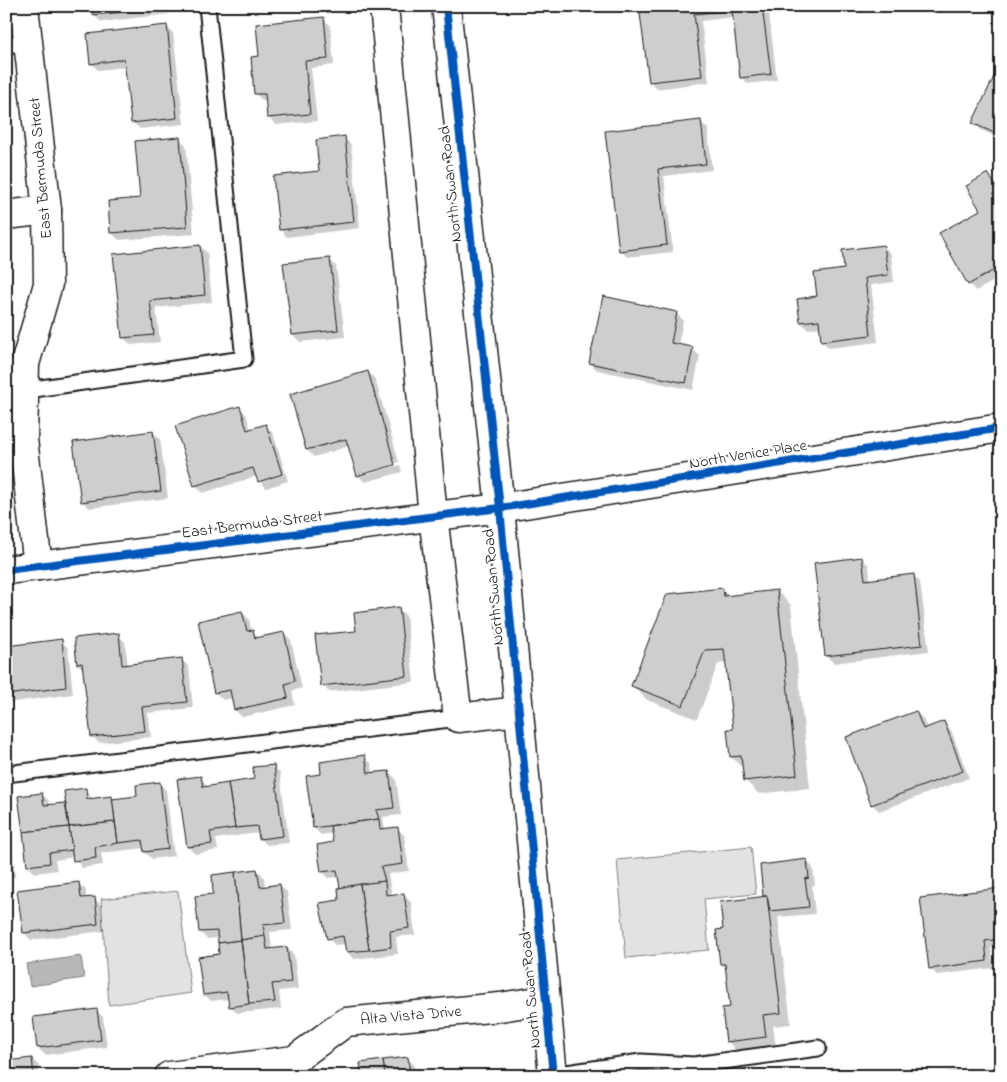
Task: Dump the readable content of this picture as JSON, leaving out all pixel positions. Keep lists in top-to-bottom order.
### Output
{
  "streets": {
    "street": [
      "East Bermuda Street",
      "North Swan Road",
      "North Venice Place",
      "Alta Vista Drive"
    ]
  },
  "crossings": [
    ["East Bermuda Street", "North Swan Road"],
    ["East Bermuda Street", "North Venice Place"],
    ["North Swan Road", "North Venice Place"],
    ["North Swan Road", "Alta Vista Drive"]
  ]
}
